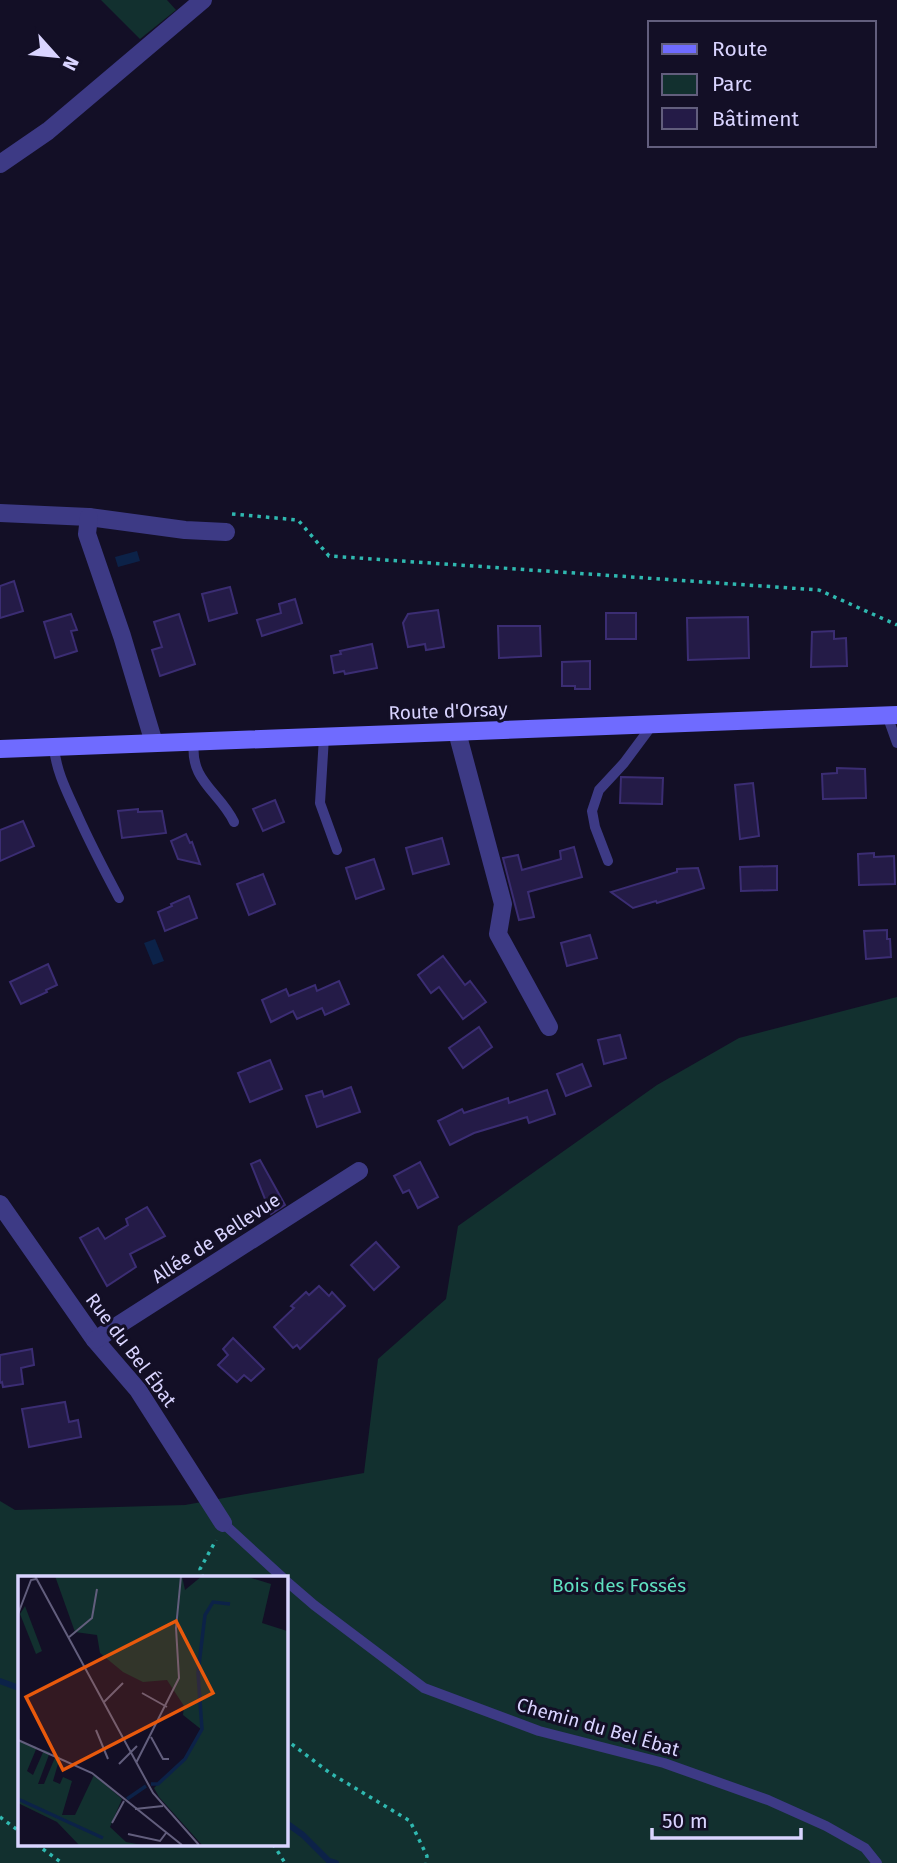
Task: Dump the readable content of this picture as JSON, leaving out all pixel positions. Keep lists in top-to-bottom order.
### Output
{
  "streets": {
    "main road": ["Route d'Orsay"],
    "street": ["Allée de Bellevue", "Rue du Bel Ébat"],
    "lane": ["Chemin du Bel Ébat"]
  },
  "crossings": [
    ["Allée de Bellevue", "Rue du Bel Ébat"],
    ["Rue du Bel Ébat", "Chemin du Bel Ébat"]
  ],
  "parks": ["Bois des Fossés"],
  "legend": ["Route", "Parc", "Bâtiment"],
  "scale_bar": "50 m",
  "north": "bottom right"
}
